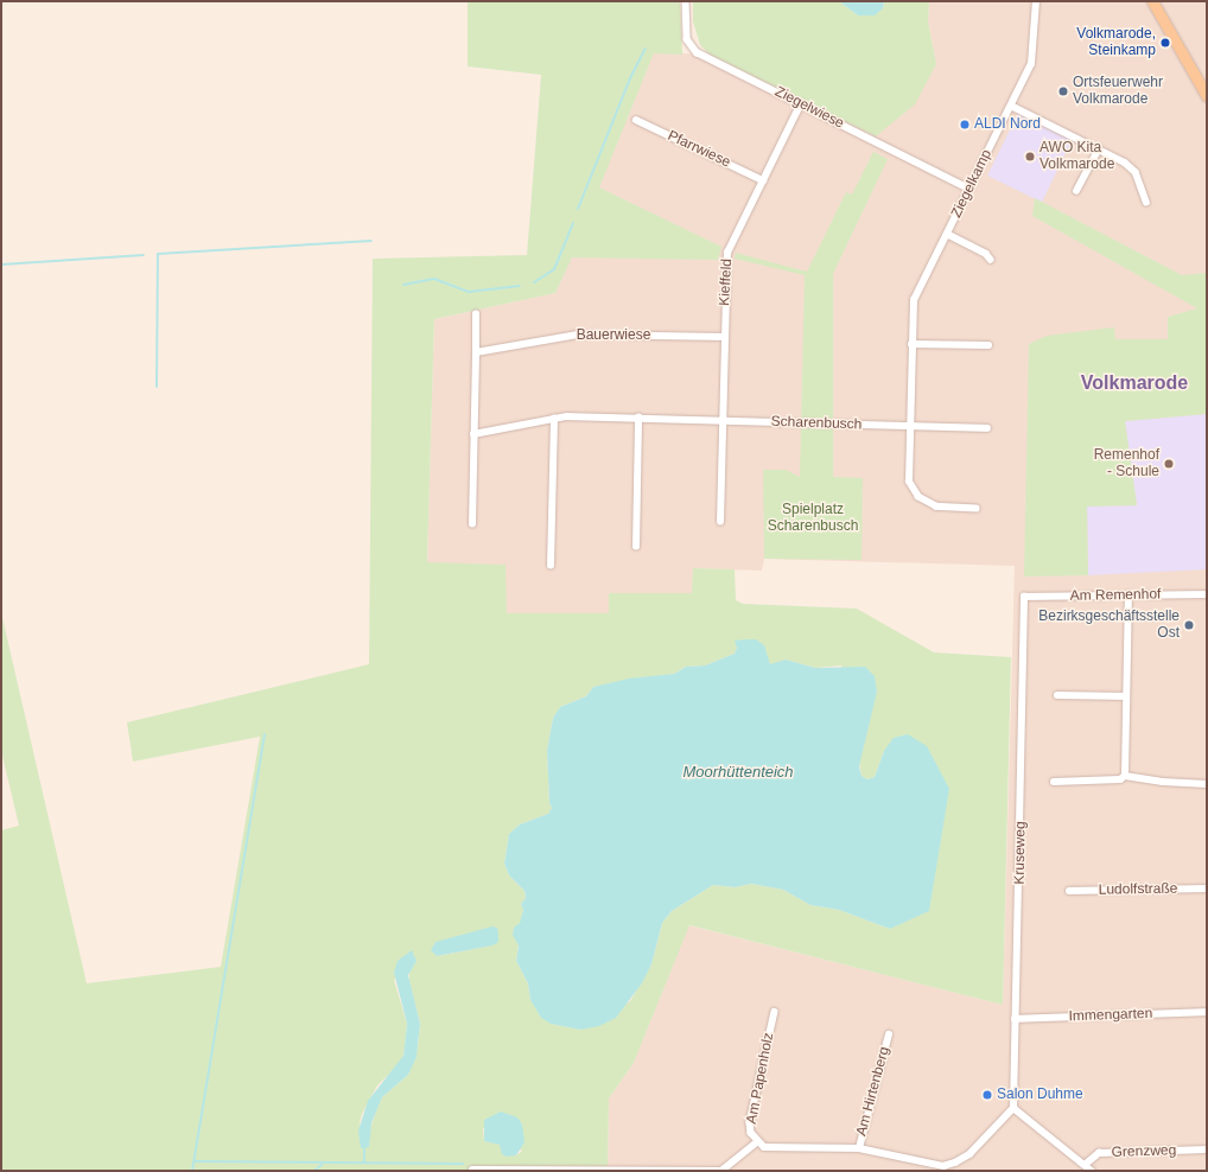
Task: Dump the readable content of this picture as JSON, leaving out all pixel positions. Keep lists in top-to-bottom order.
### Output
{
  "streets": {
    "street": [
      "Ziegelwiese",
      "Pfarrwiese",
      "Ziegelkamp",
      "Kieffeld",
      "Bauerwiese",
      "Scharenbusch",
      "Am Remenhof",
      "Kruseweg",
      "Ludolfstraße",
      "Immengarten",
      "Am Papenholz",
      "Am Hirtenberg",
      "Grenzweg"
    ]
  },
  "crossings": [
    ["Ziegelwiese", "Ziegelkamp"],
    ["Ziegelwiese", "Kieffeld"],
    ["Pfarrwiese", "Kieffeld"],
    ["Ziegelkamp", "Scharenbusch"],
    ["Kieffeld", "Bauerwiese"],
    ["Kieffeld", "Scharenbusch"],
    ["Am Remenhof", "Kruseweg"],
    ["Kruseweg", "Immengarten"]
  ],
  "districts": ["Volkmarode"],
  "water": ["Moorhüttenteich"],
  "parks": ["Spielplatz Scharenbusch"],
  "places": [
    "Volkmarode, Steinkamp",
    "Ortsfeuerwehr Volkmarode",
    "ALDI Nord",
    "AWO Kita Volkmarode",
    "Remenhof - Schule",
    "Bezirksgeschäftsstelle Ost",
    "Salon Duhme"
  ]
}
